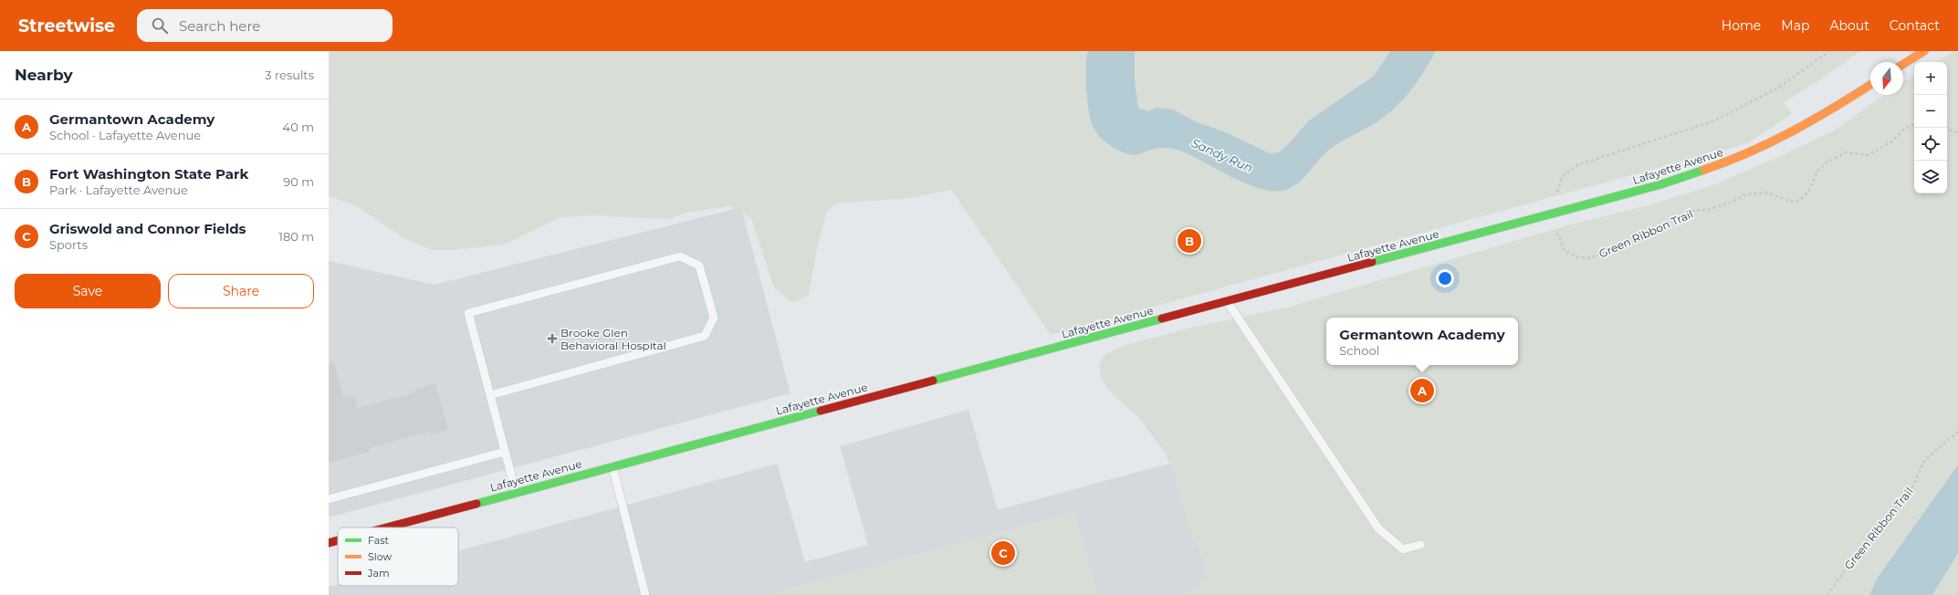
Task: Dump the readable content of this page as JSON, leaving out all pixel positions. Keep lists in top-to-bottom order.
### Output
{
  "streets": {
    "main road": ["Lafayette Avenue"],
    "path": ["Green Ribbon Trail"]
  },
  "water": ["Sandy Run"],
  "places": {
    "health": ["Brooke Glen Behavioral Hospital"]
  },
  "legend": ["Fast", "Slow", "Jam"],
  "north": "bottom",
  "page": {
    "header": "Streetwise",
    "search": "Search here",
    "nav": [
      "Home",
      "Map",
      "About",
      "Contact"
    ],
    "heading": ["Nearby", "3 results"],
    "map_buttons": ["+", "−"],
    "list": [
      {
        "mark": "A",
        "name": "Germantown Academy",
        "note": "School · Lafayette Avenue",
        "value": "40 m"
      },
      {
        "mark": "B",
        "name": "Fort Washington State Park",
        "note": "Park · Lafayette Avenue",
        "value": "90 m"
      },
      {
        "mark": "C",
        "name": "Griswold and Connor Fields",
        "note": "Sports",
        "value": "180 m"
      }
    ],
    "pins": ["B", "A", "C"],
    "buttons": ["Save", "Share"],
    "popup": ["Germantown Academy", "School"]
  }
}
